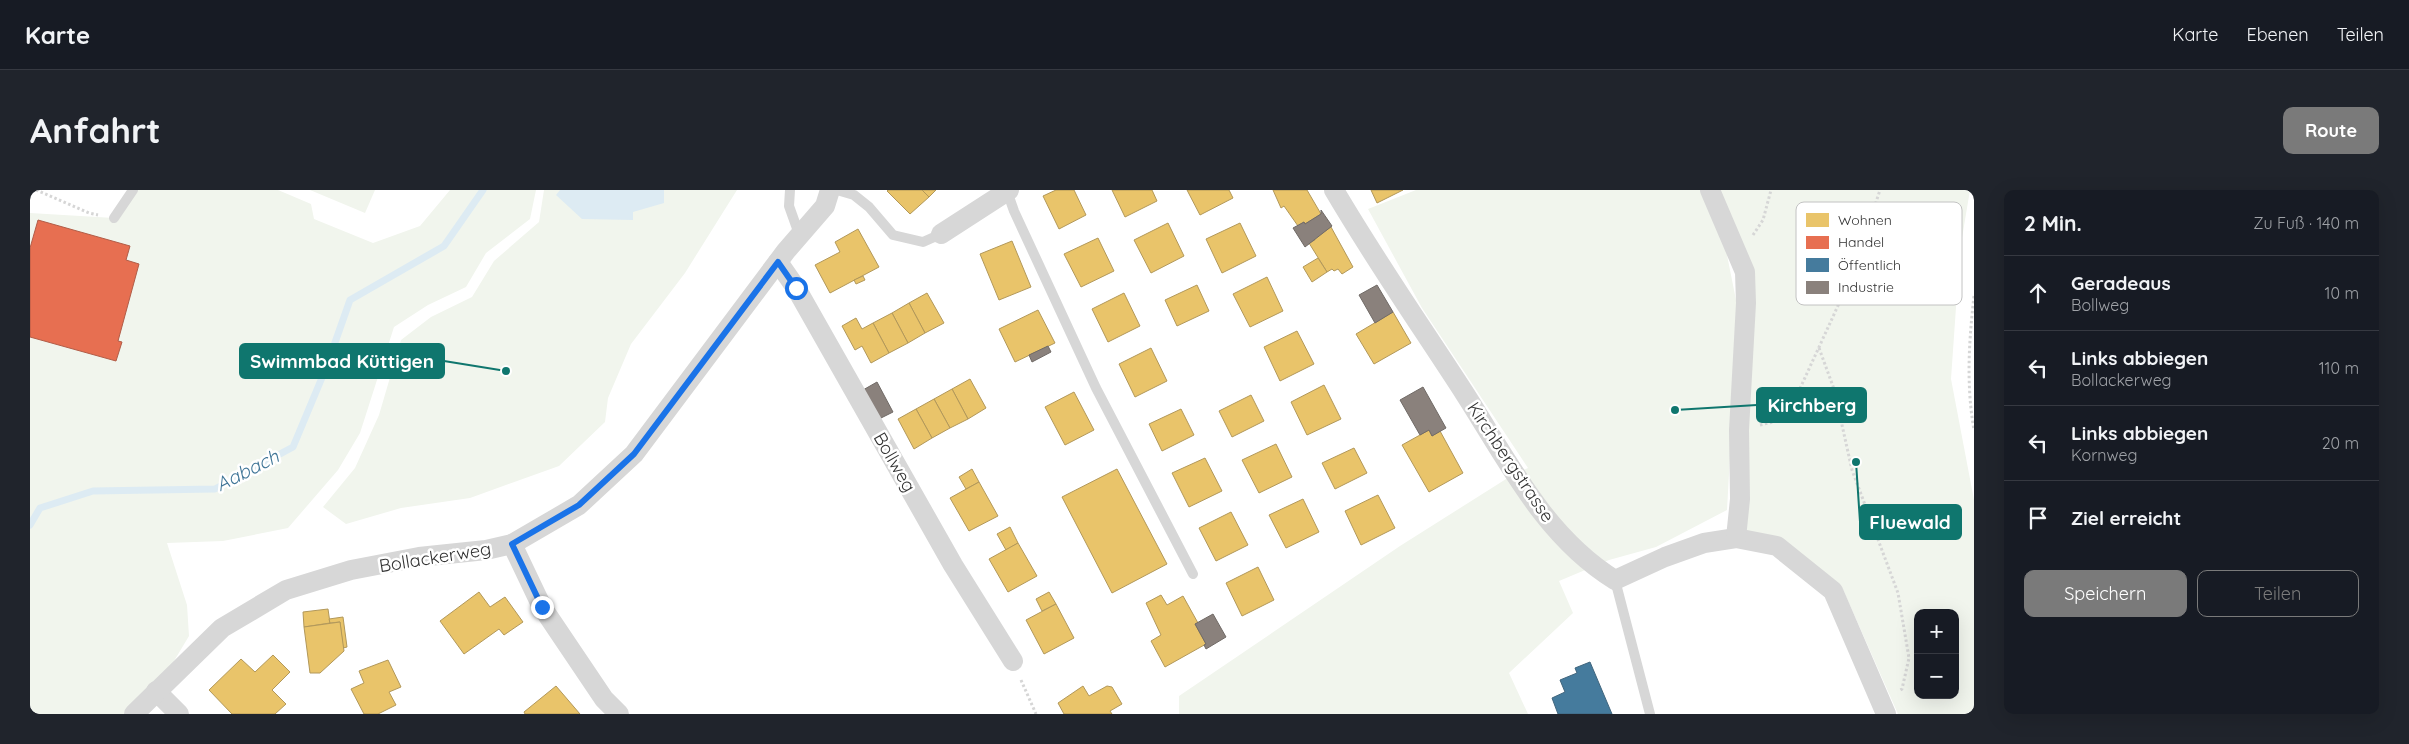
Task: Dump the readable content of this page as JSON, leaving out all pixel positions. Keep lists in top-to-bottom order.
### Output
{
  "streets": {
    "street": ["Bollweg", "Kirchbergstrasse", "Bollackerweg"]
  },
  "crossings": [
    ["Bollweg", "Bollackerweg"]
  ],
  "water": ["Aabach"],
  "places": ["Swimmbad Küttigen", "Kirchberg", "Fluewald"],
  "legend": [
    "Wohnen",
    "Handel",
    "Öffentlich",
    "Industrie"
  ],
  "page": {
    "header": "Karte",
    "nav": ["Karte", "Ebenen", "Teilen"],
    "buttons": [
      "Route",
      ["Speichern", "Teilen"]
    ],
    "title": "Anfahrt",
    "heading": ["2 Min.", "Zu Fuß · 140 m"],
    "list": [
      ["Geradeaus", "Bollweg", "10 m"],
      ["Links abbiegen", "Bollackerweg", "110 m"],
      ["Links abbiegen", "Kornweg", "20 m"],
      "Ziel erreicht"
    ],
    "map_buttons": ["+", "−"]
  }
}
